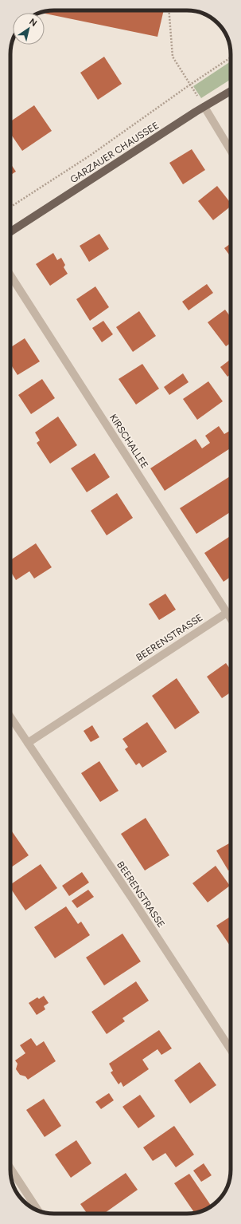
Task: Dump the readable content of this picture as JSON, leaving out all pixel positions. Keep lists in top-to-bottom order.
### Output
{
  "streets": {
    "main road": ["GARZAUER CHAUSSEE"],
    "street": ["KIRSCHALLEE", "BEERENSTRASSE"]
  },
  "crossings": [
    ["KIRSCHALLEE", "BEERENSTRASSE"]
  ],
  "north": "top right"
}
